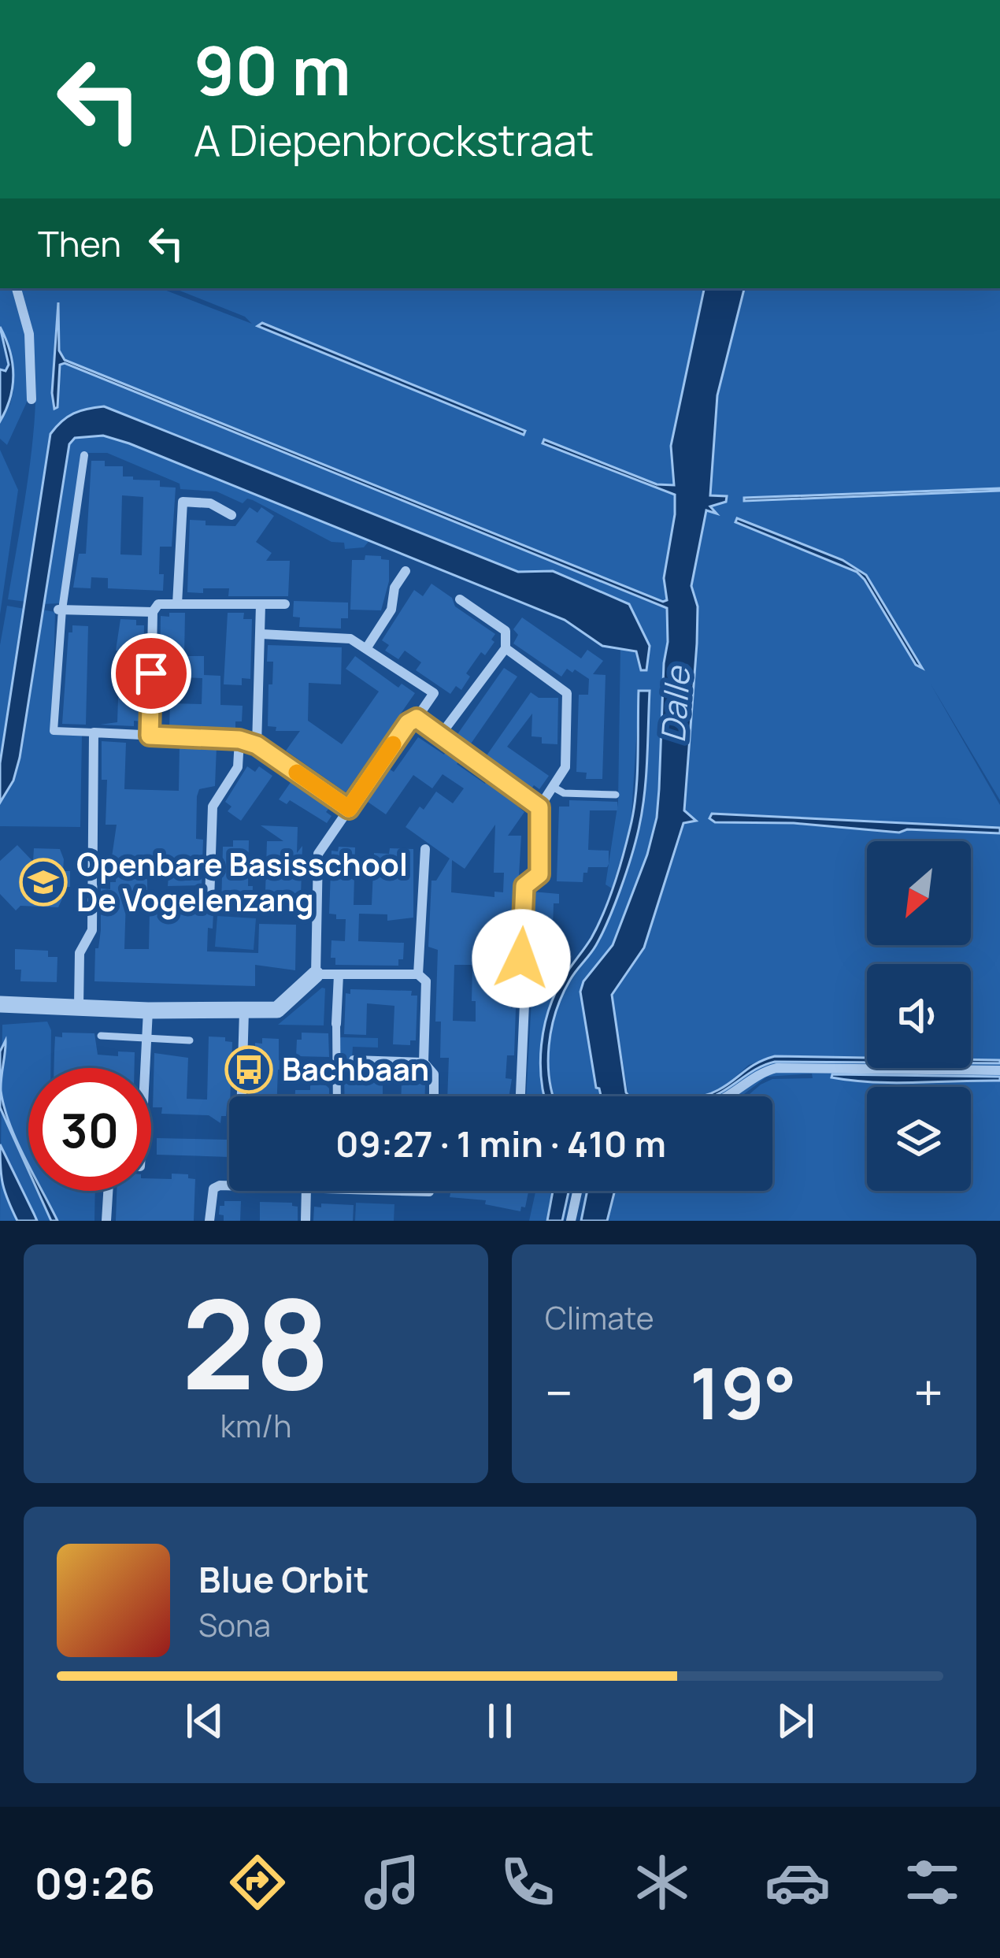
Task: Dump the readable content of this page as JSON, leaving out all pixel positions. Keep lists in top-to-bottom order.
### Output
{
  "water": ["Dalle"],
  "places": {
    "school or university": ["Openbare Basisschool De Vogelenzang"],
    "bus stop": ["Bachbaan"]
  },
  "north": "bottom left",
  "page": {
    "turn": ["90 m", "A Diepenbrockstraat"],
    "then": "Then",
    "limit": "30",
    "trip": "09:27 · 1 min · 410 m",
    "tile": [
      ["28", "km/h"],
      "Climate"
    ],
    "heat": ["−", "19°", "+"],
    "song": ["Blue Orbit", "Sona"],
    "tabs": "09:26"
  }
}
